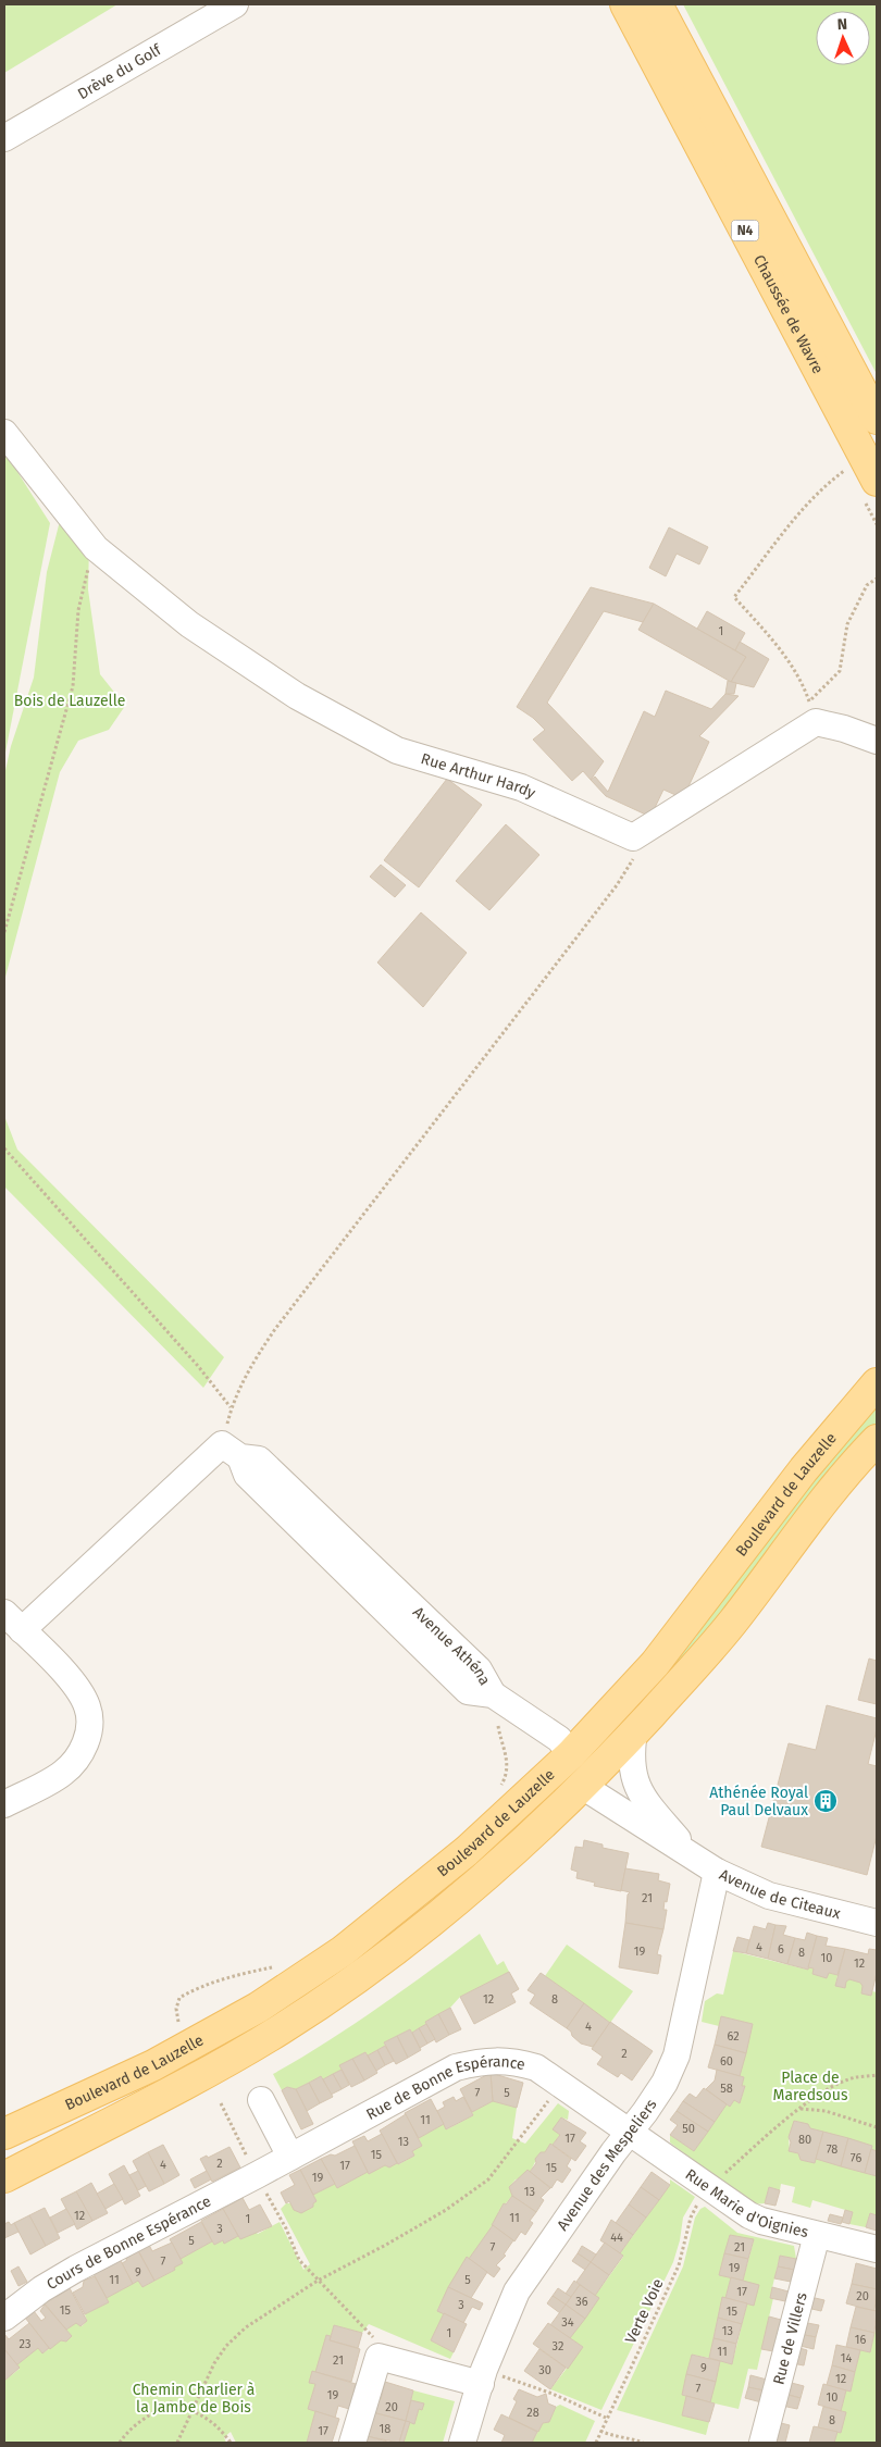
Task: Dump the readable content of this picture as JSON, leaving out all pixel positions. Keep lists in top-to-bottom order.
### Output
{
  "streets": {
    "main road": ["N4", "Chaussée de Wavre", "Boulevard de Lauzelle"],
    "street": [
      "Drève du Golf",
      "Rue Arthur Hardy",
      "Avenue Athéna",
      "Avenue de Citeaux",
      "Rue de Bonne Espérance",
      "Avenue des Mespeliers",
      "Rue Marie d'Oignies",
      "Cours de Bonne Espérance",
      "Rue de Villers"
    ],
    "path": ["Verte Voie"]
  },
  "crossings": [
    ["Boulevard de Lauzelle", "Avenue de Citeaux"],
    ["Avenue de Citeaux", "Avenue des Mespeliers"],
    ["Rue de Bonne Espérance", "Avenue des Mespeliers"],
    ["Rue de Bonne Espérance", "Rue Marie d'Oignies"],
    ["Rue de Bonne Espérance", "Cours de Bonne Espérance"],
    ["Avenue des Mespeliers", "Rue Marie d'Oignies"],
    ["Rue Marie d'Oignies", "Verte Voie"],
    ["Rue Marie d'Oignies", "Rue de Villers"]
  ],
  "parks": ["Bois de Lauzelle", "Place de Maredsous", "Chemin Charlier à la Jambe de Bois"],
  "places": {
    "building": ["Athénée Royal Paul Delvaux"]
  },
  "house_numbers": [
    "1",
    "21",
    "4",
    "6",
    "19",
    "8",
    "10",
    "12",
    "12",
    "8",
    "4",
    "62",
    "2",
    "60",
    "58",
    "7",
    "5",
    "11",
    "50",
    "17",
    "80",
    "13",
    "78",
    "15",
    "76",
    "2",
    "4",
    "17",
    "15",
    "19",
    "13",
    "12",
    "11",
    "1",
    "3",
    "44",
    "5",
    "7",
    "21",
    "7",
    "19",
    "9",
    "11",
    "5",
    "17",
    "20",
    "36",
    "3",
    "15",
    "15",
    "34",
    "13",
    "1",
    "16",
    "23",
    "32",
    "11",
    "14",
    "21",
    "9",
    "30",
    "12",
    "7",
    "19",
    "10",
    "20",
    "28",
    "8",
    "18",
    "17"
  ],
  "north": "top"
}
